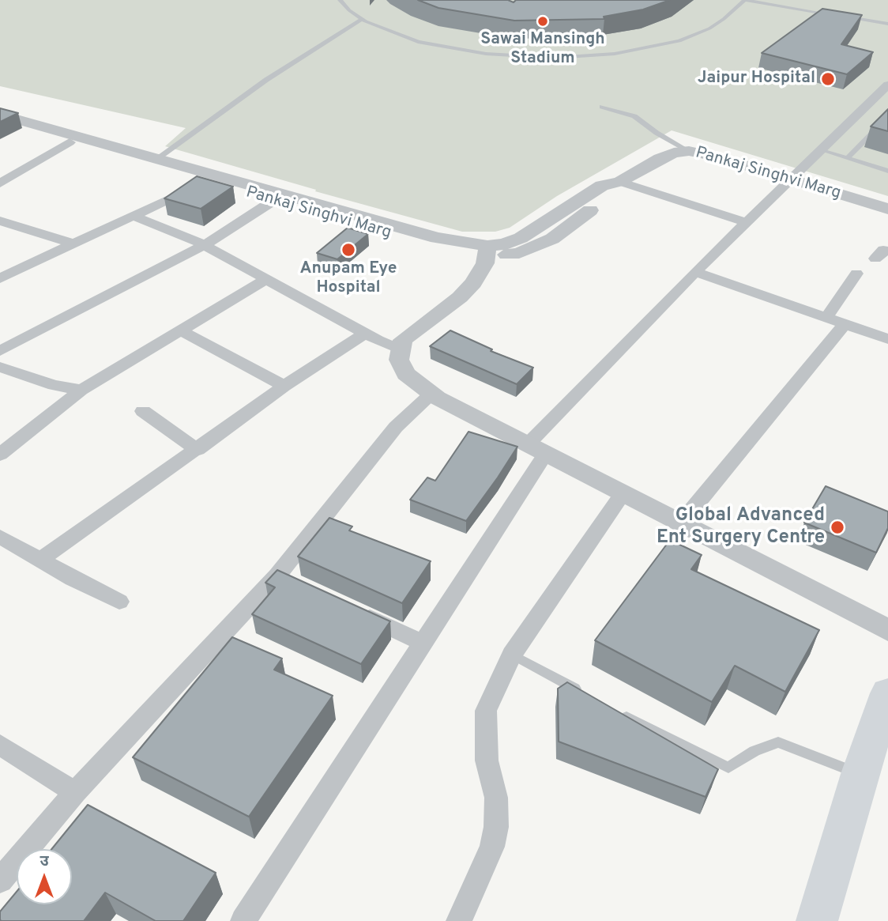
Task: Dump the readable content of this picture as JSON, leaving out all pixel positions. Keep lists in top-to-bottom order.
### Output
{
  "streets": {
    "street": ["Pankaj Singhvi Marg"]
  },
  "places": [
    "Sawai Mansingh Stadium",
    "Jaipur Hospital",
    "Anupam Eye Hospital",
    "Global Advanced Ent Surgery Centre"
  ],
  "north": "top"
}
